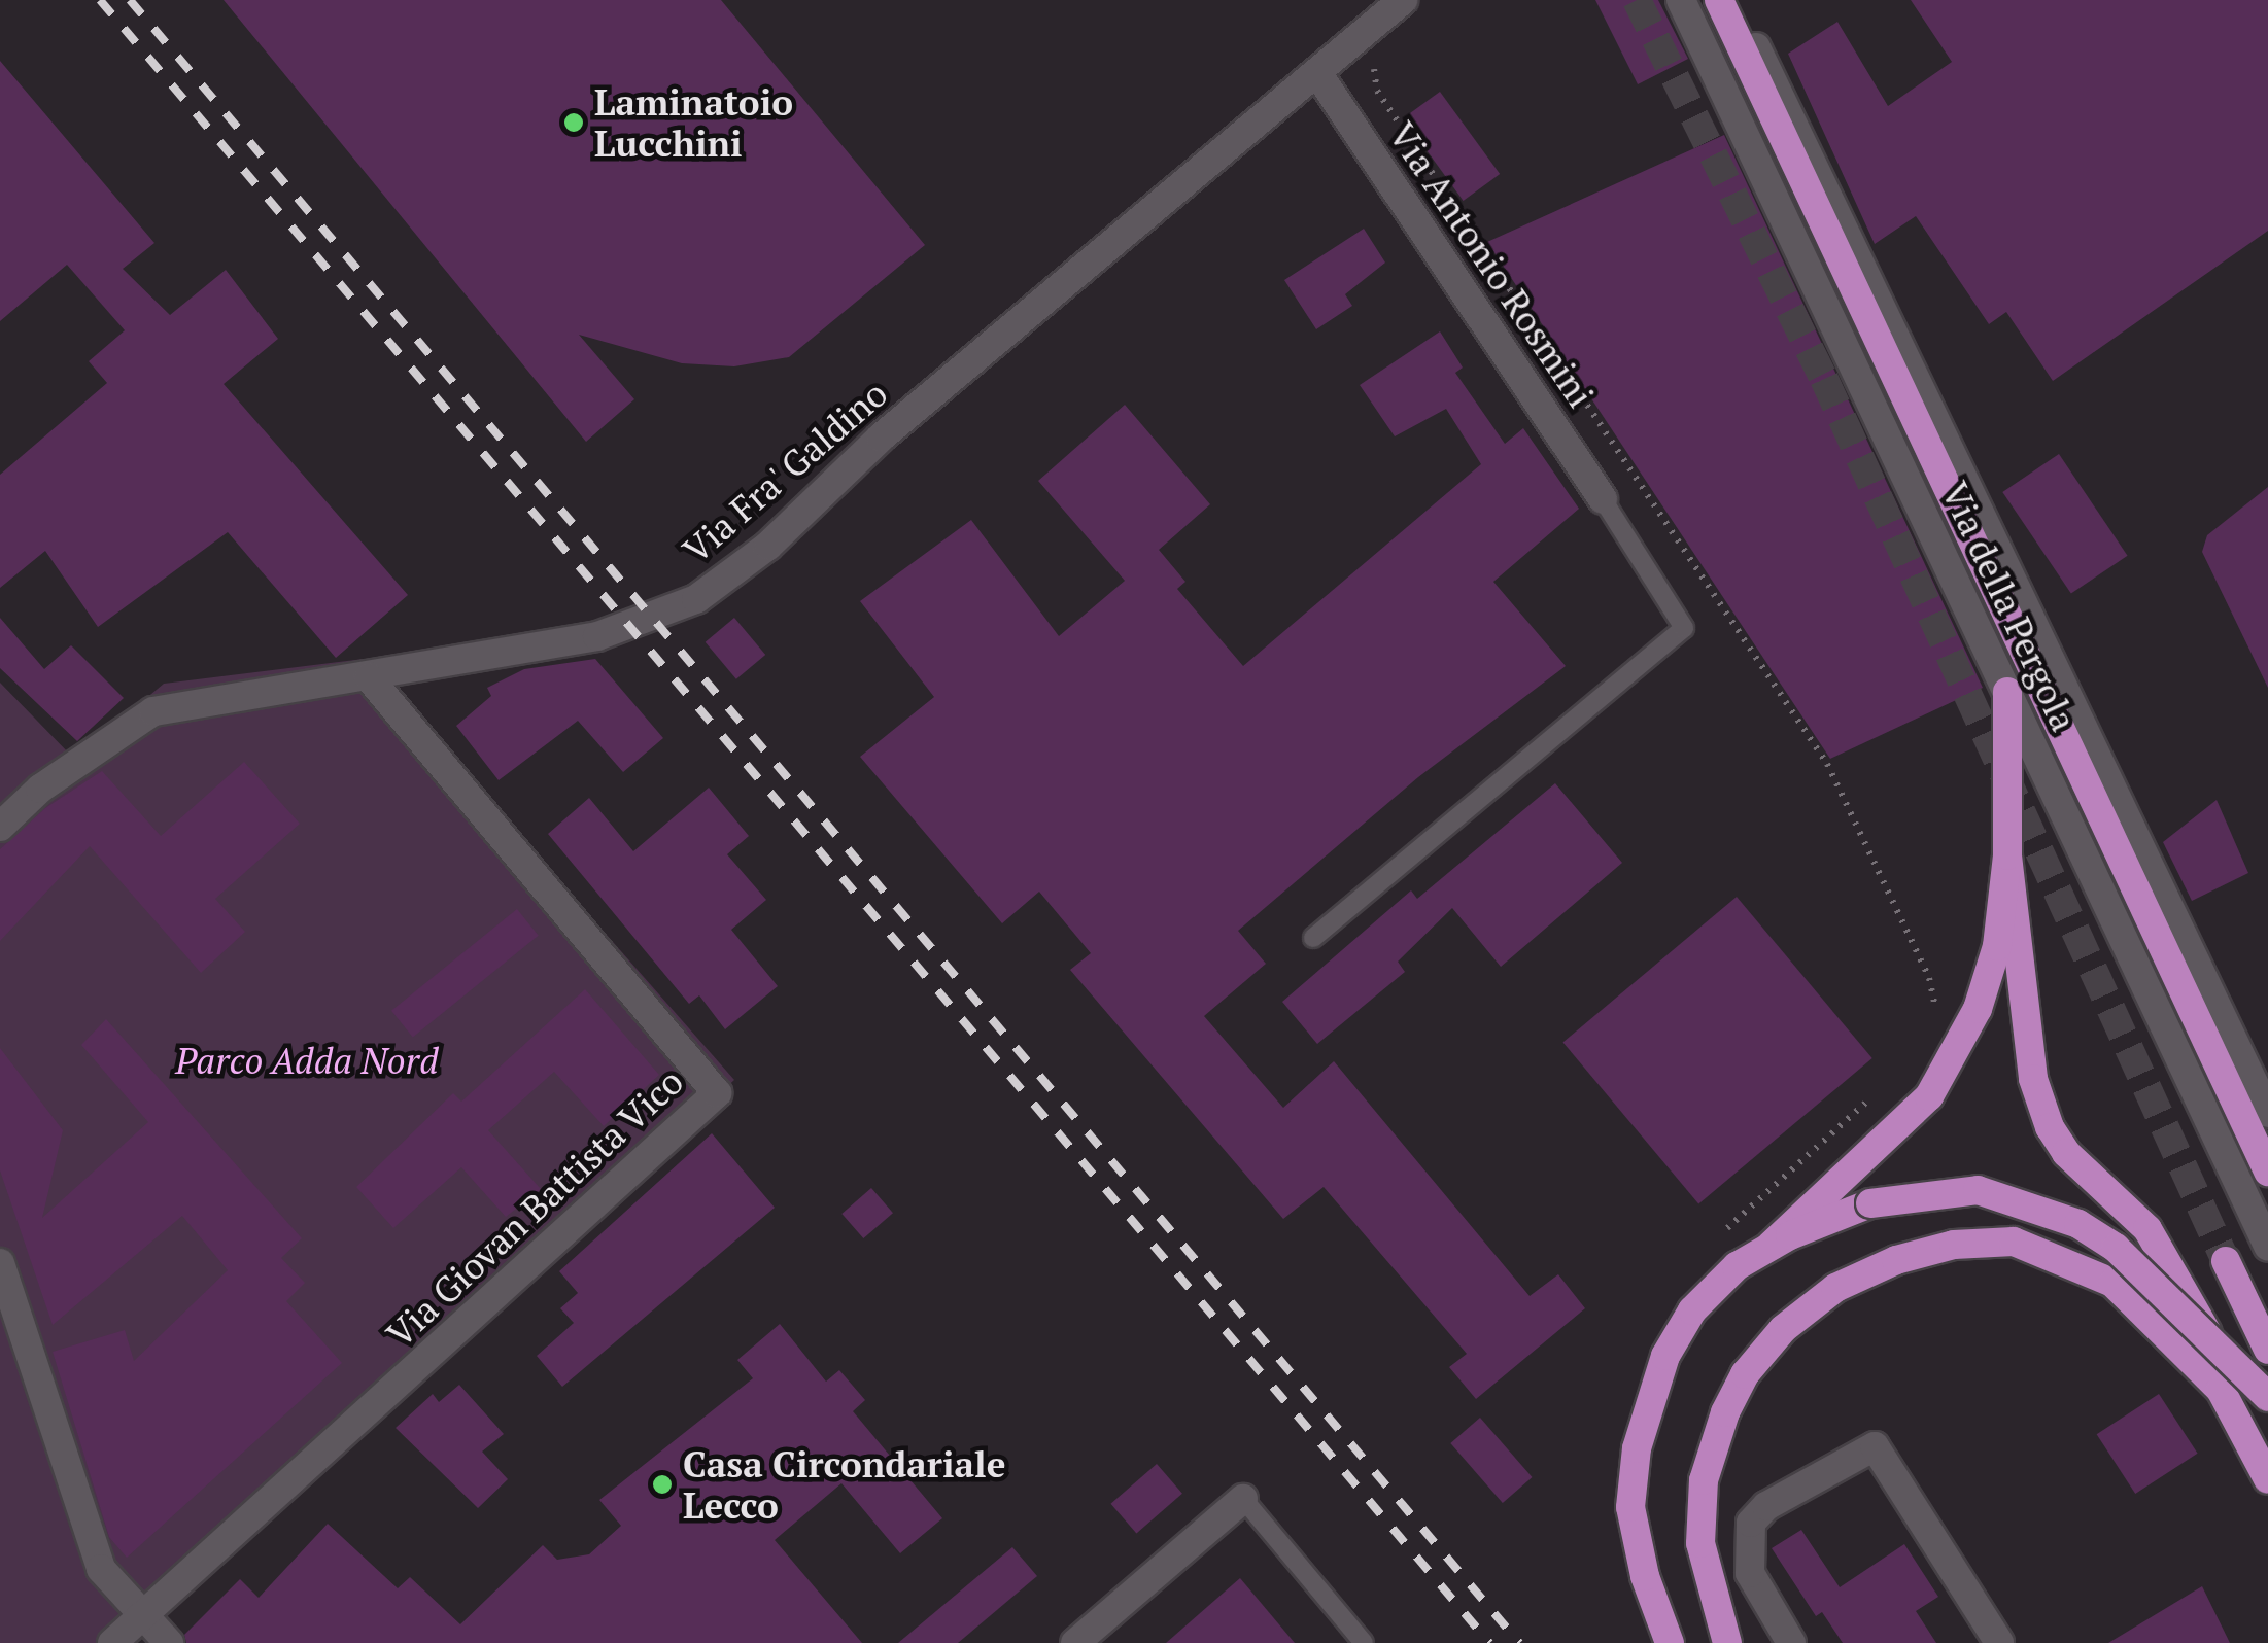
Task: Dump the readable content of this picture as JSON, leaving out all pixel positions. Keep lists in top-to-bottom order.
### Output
{
  "streets": {
    "street": [
      "Via Antonio Rosmini",
      "Via Fra' Galdino",
      "Via della Pergola",
      "Via Giovan Battista Vico"
    ]
  },
  "crossings": [
    ["Via Antonio Rosmini", "Via Fra' Galdino"],
    ["Via Fra' Galdino", "Via Giovan Battista Vico"]
  ],
  "parks": ["Parco Adda Nord"],
  "places": ["Laminatoio Lucchini", "Casa Circondariale Lecco"]
}
